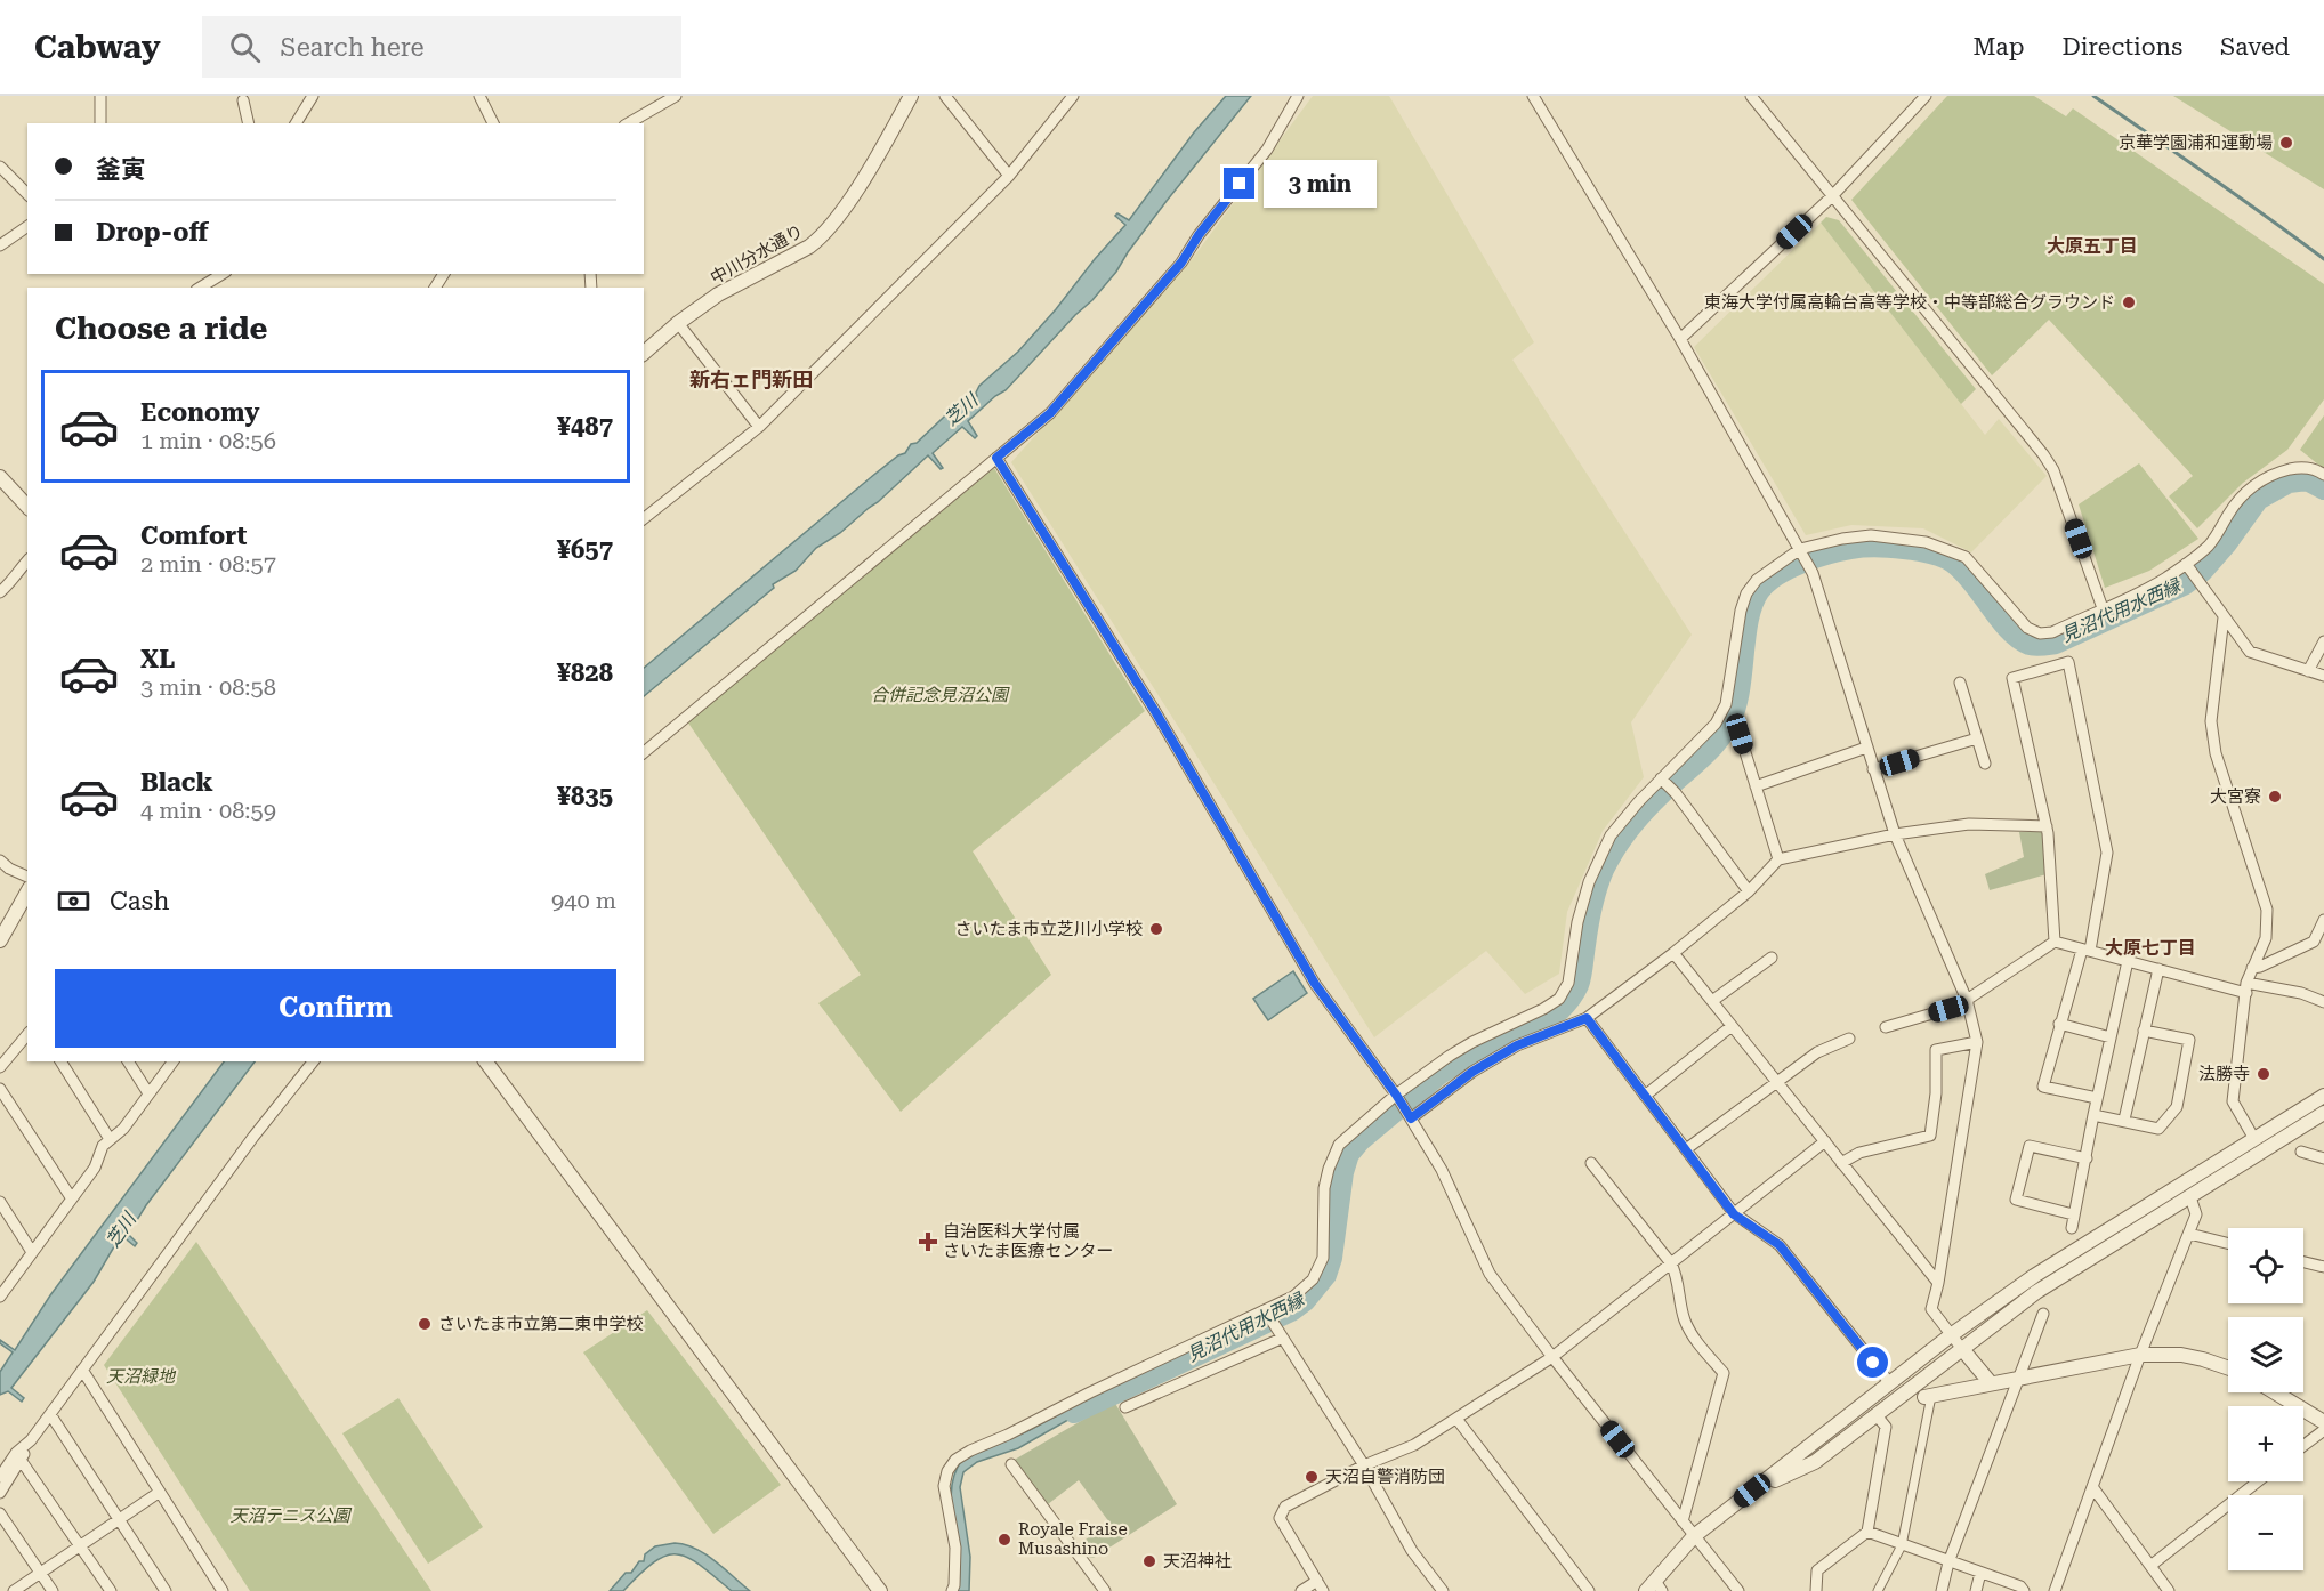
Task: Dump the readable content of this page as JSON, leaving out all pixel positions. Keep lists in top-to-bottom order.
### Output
{
  "streets": {
    "street": ["中川分水通り"]
  },
  "districts": ["大原五丁目", "新右ェ門新田", "大原七丁目"],
  "water": ["芝川", "見沼代用水西縁"],
  "parks": ["合併記念見沼公園", "天沼緑地", "天沼テニス公園"],
  "places": {
    "other": [
      "京華学園浦和運動場",
      "東海大学付属高輪台高等学校・中等部総合グラウンド",
      "大宮寮",
      "さいたま市立芝川小学校",
      "法勝寺",
      "さいたま市立第二東中学校",
      "天沼自警消防団",
      "Royale Fraise Musashino",
      "天沼神社"
    ],
    "health": ["自治医科大学付属 さいたま医療センター"]
  },
  "page": {
    "header": "Cabway",
    "search": "Search here",
    "nav": ["Map", "Directions", "Saved"],
    "banner": ["釜寅", "Drop-off"],
    "bubble": "3 min",
    "heading": "Choose a ride",
    "list": [
      {
        "name": "Economy",
        "note": "1 min · 08:56",
        "value": "¥487"
      },
      {
        "name": "Comfort",
        "note": "2 min · 08:57",
        "value": "¥657"
      },
      {
        "name": "XL",
        "note": "3 min · 08:58",
        "value": "¥828"
      },
      {
        "name": "Black",
        "note": "4 min · 08:59",
        "value": "¥835"
      }
    ],
    "pay": ["Cash", "940 m"],
    "buttons": "Confirm",
    "map_buttons": ["+", "−"]
  }
}
